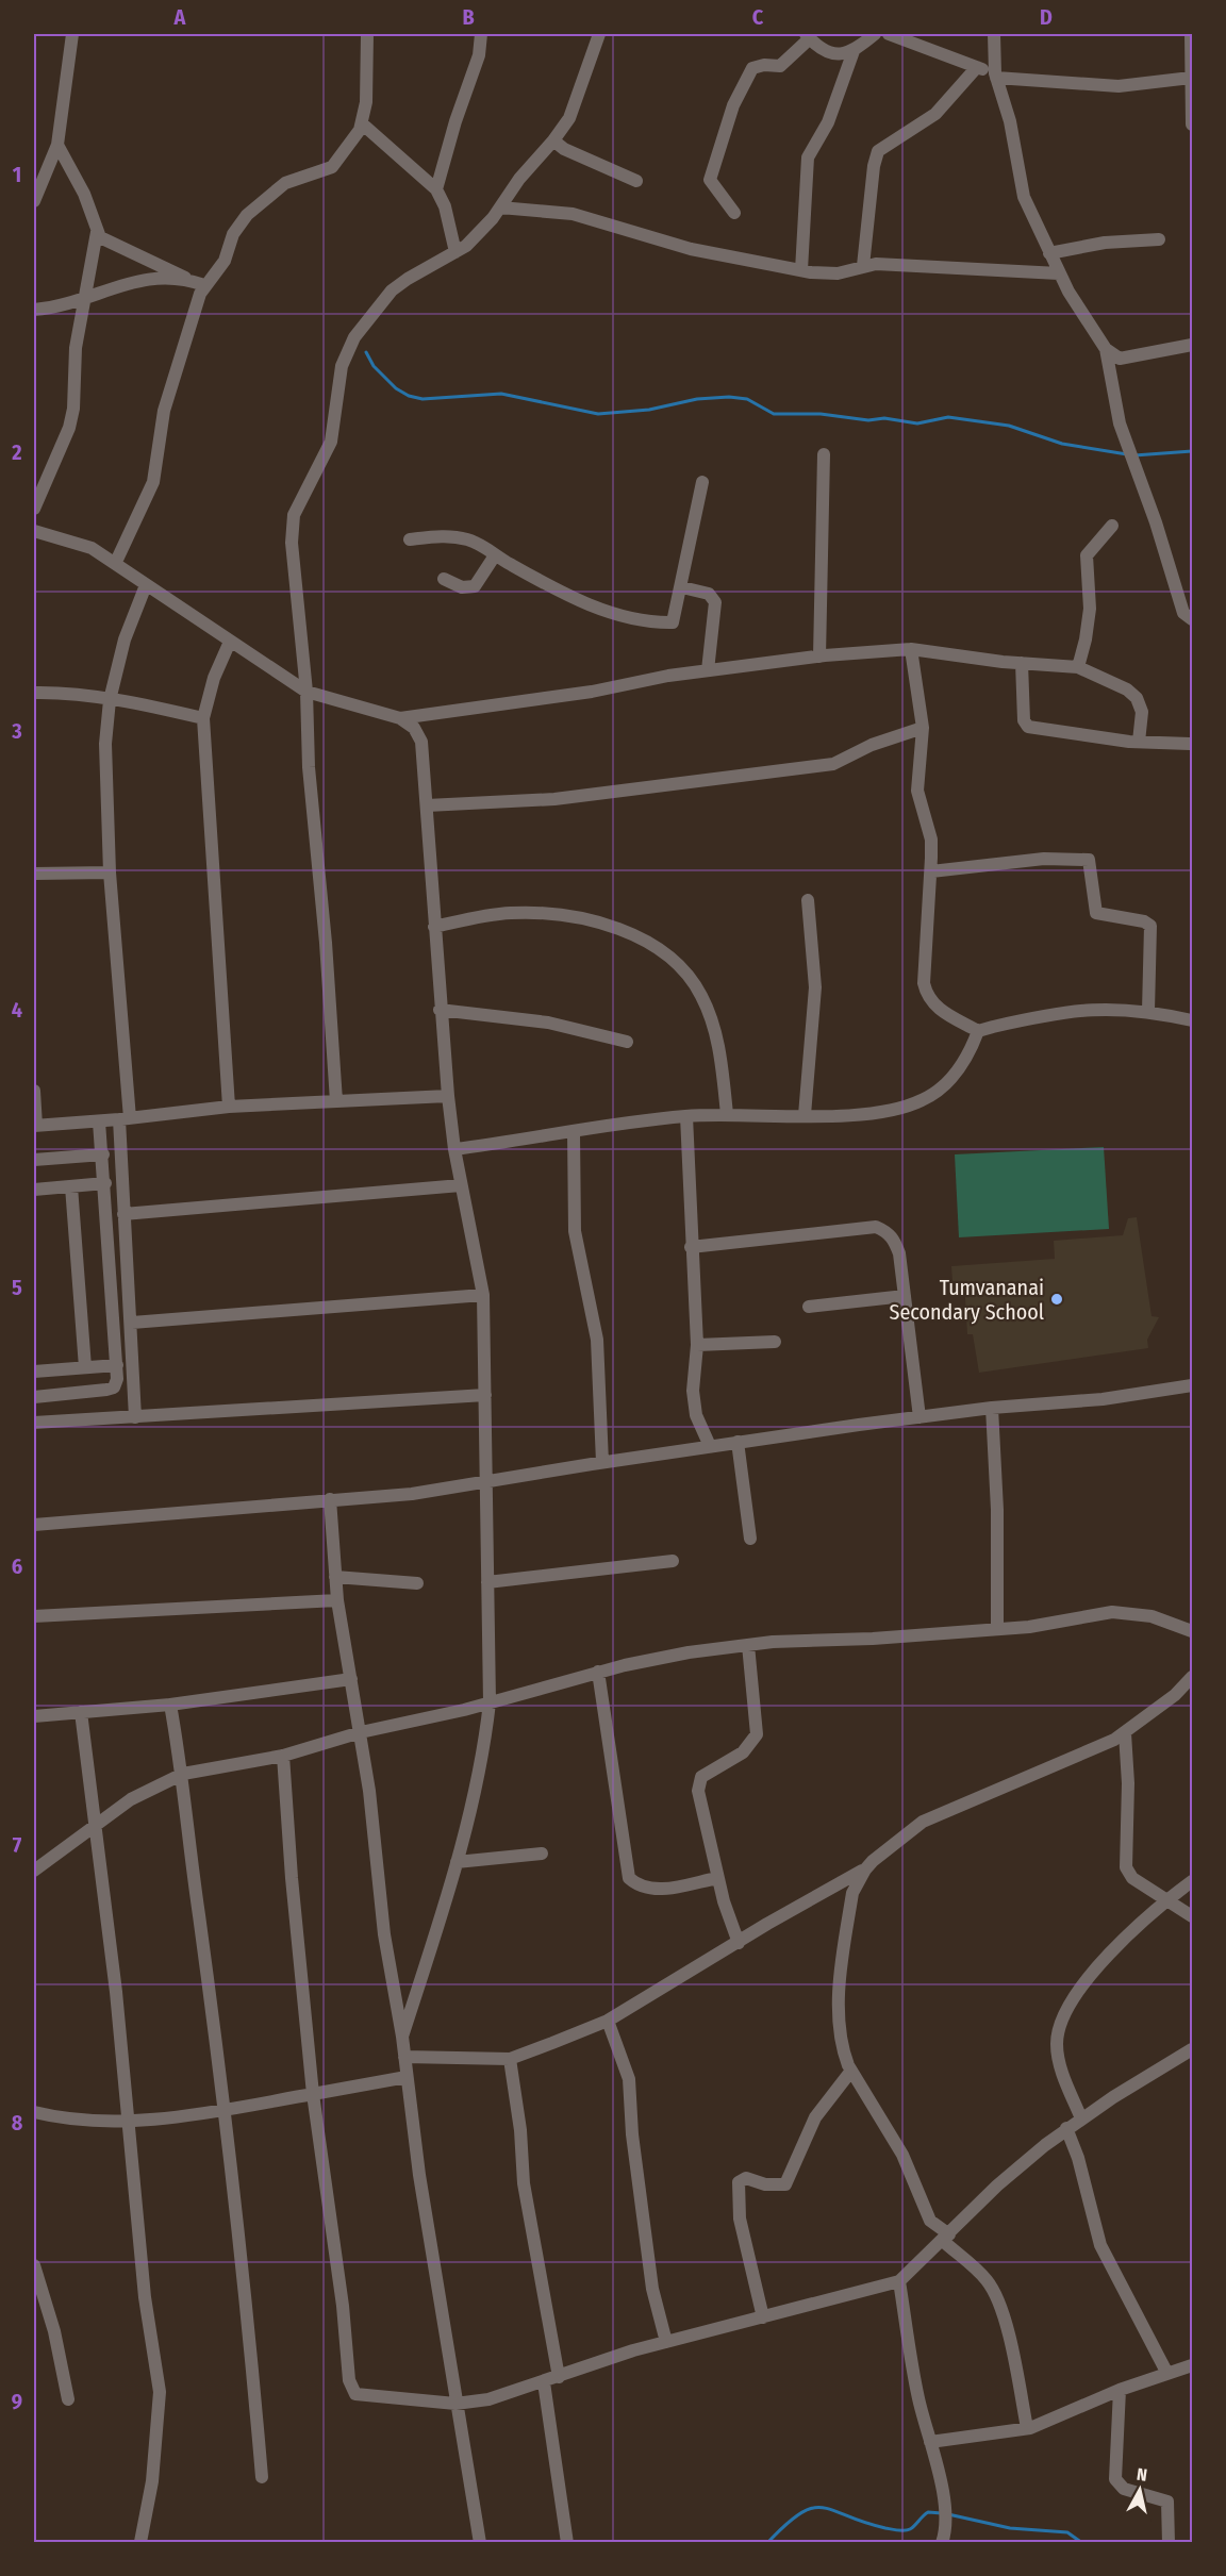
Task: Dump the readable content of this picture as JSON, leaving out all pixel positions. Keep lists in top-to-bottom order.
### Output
{
  "places": ["Tumvananai Secondary School"],
  "north": "top",
  "grid": {
    "columns": [
      "A",
      "B",
      "C",
      "D"
    ],
    "rows": [
      "1",
      "2",
      "3",
      "4",
      "5",
      "6",
      "7",
      "8",
      "9"
    ]
  }
}
